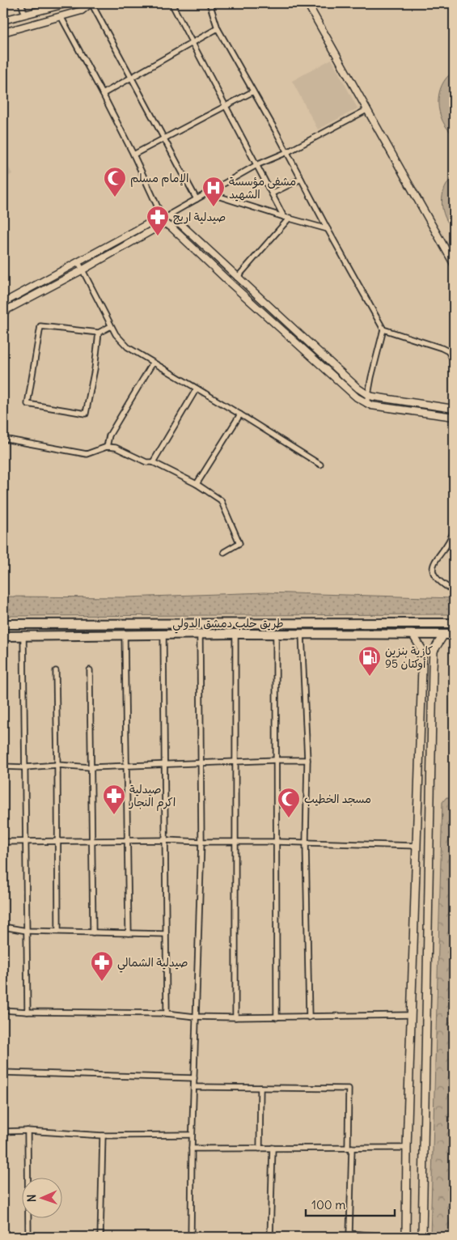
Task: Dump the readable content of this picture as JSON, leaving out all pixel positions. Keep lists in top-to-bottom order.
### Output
{
  "streets": {
    "highway": ["طريق حلب دمشق الدولي"]
  },
  "places": {
    "mosque": ["الإمام مسلم", "مسجد الخطيب"],
    "hospital": ["مشفى مؤسسة الشهيد"],
    "pharmacy": ["صيدلية اريج", "صيدلية اكرم النجار", "صيدلية الشمالي"],
    "fuel station": ["كازية بنزين أوكتان 95"]
  },
  "scale_bar": "100 m",
  "north": "left"
}
